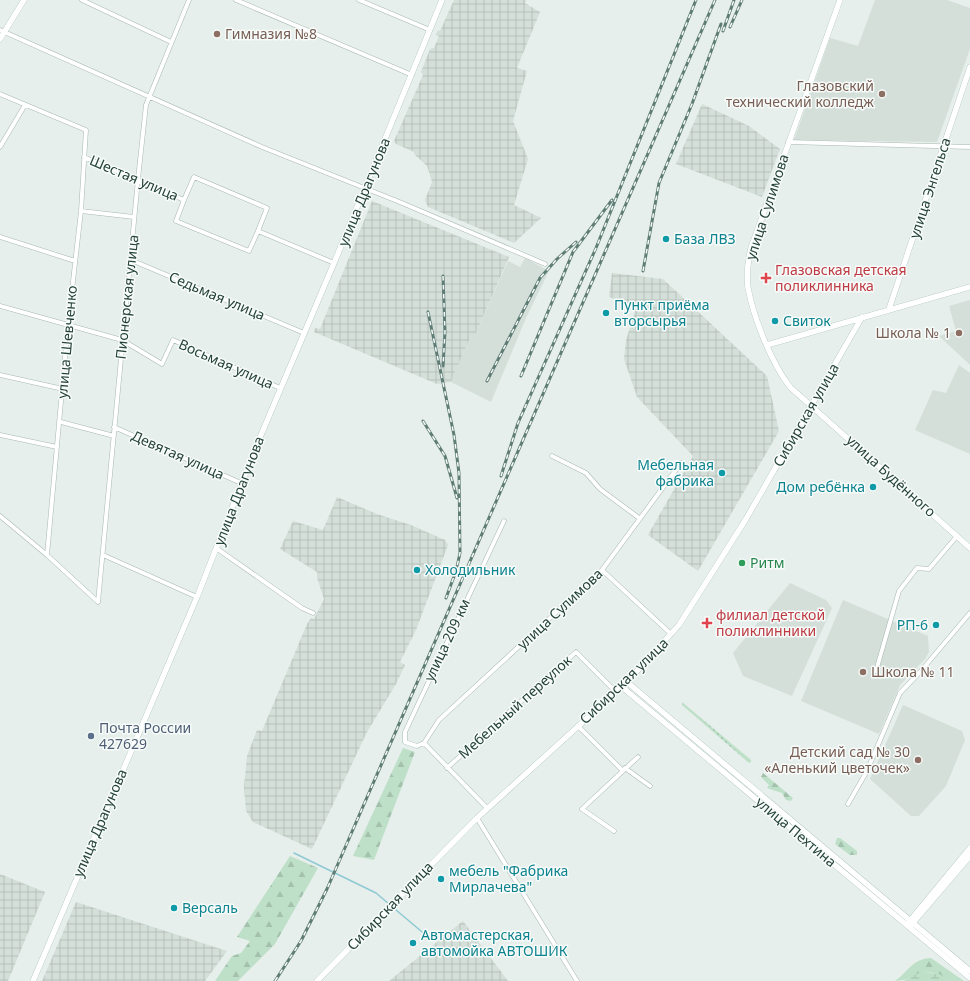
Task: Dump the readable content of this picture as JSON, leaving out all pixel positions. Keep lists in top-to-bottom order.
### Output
{
  "streets": {
    "main road": [
      "улица Энгельса",
      "улица Драгунова",
      "улица Сулимова",
      "Сибирская улица",
      "улица Будённого",
      "улица Пехтина"
    ],
    "street": [
      "Шестая улица",
      "Седьмая улица",
      "Пионерская улица",
      "улица Шевченко",
      "Восьмая улица",
      "Девятая улица",
      "улица 209 км",
      "Мебельный переулок"
    ]
  },
  "crossings": [
    ["Шестая улица", "Пионерская улица"],
    ["Шестая улица", "улица Шевченко"],
    ["улица Драгунова", "Седьмая улица"],
    ["улица Драгунова", "Восьмая улица"],
    ["улица Драгунова", "Девятая улица"],
    ["улица Сулимова", "Сибирская улица"],
    ["улица Сулимова", "улица Будённого"],
    ["улица Сулимова", "улица 209 км"],
    ["Седьмая улица", "Пионерская улица"],
    ["Пионерская улица", "улица Шевченко"],
    ["Пионерская улица", "Восьмая улица"],
    ["Пионерская улица", "Девятая улица"],
    ["Сибирская улица", "улица Будённого"],
    ["Сибирская улица", "Мебельный переулок"],
    ["Сибирская улица", "улица Пехтина"]
  ],
  "places": {
    "other": [
      "Гимназия №8",
      "Глазовский технический колледж",
      "База ЛВЗ",
      "Пункт приёма вторсырья",
      "Свиток",
      "Школа № 1",
      "Мебельная фабрика",
      "Дом ребёнка",
      "Ритм",
      "Холодильник",
      "РП-6",
      "Школа № 11",
      "Почта России 427629",
      "Детский сад № 30 «Аленький цветочек»",
      "мебель \"Фабрика Мирлачева\"",
      "Версаль",
      "Автомастерская, автомойка АВТОШИК"
    ],
    "health": ["Глазовская детская поликлинника", "филиал детской поликлинники"]
  }
}
